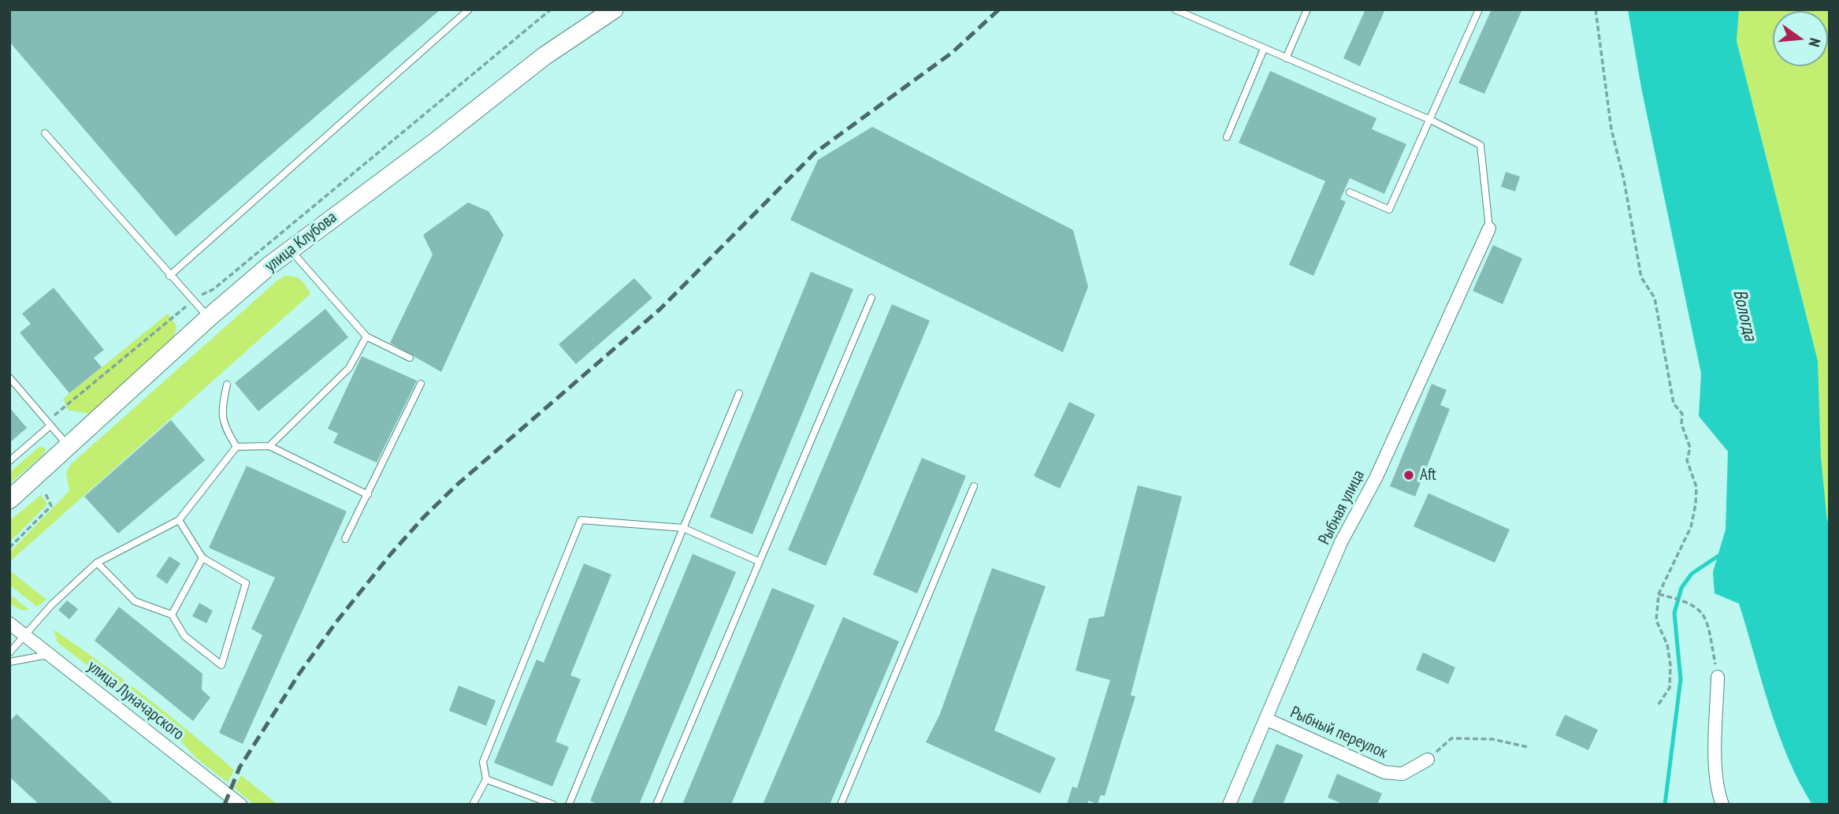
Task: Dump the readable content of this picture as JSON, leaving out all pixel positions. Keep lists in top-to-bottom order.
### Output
{
  "streets": {
    "main road": ["улица Клубова"],
    "street": ["Рыбная улица", "улица Луначарского", "Рыбный переулок"]
  },
  "crossings": [
    ["Рыбная улица", "Рыбный переулок"]
  ],
  "water": ["Вологда"],
  "places": ["Aft"],
  "north": "right"
}
